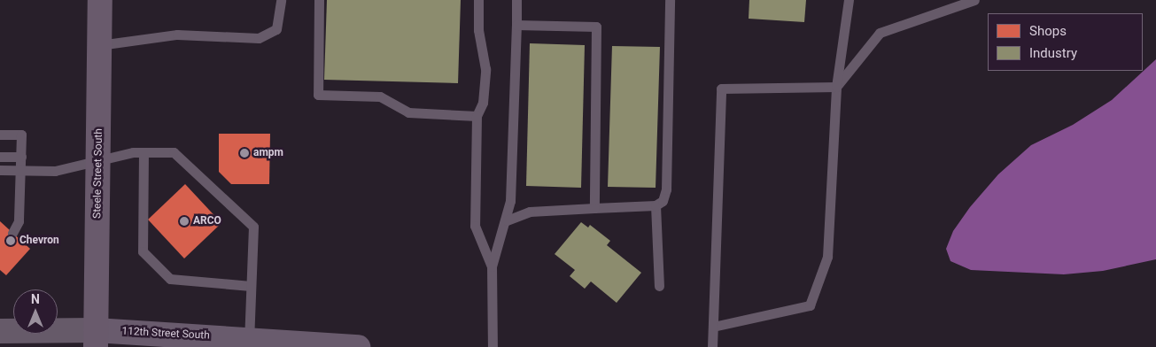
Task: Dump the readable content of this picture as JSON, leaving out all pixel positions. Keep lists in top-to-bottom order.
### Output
{
  "streets": {
    "main road": ["Steele Street South", "112th Street South"]
  },
  "crossings": [
    ["Steele Street South", "112th Street South"]
  ],
  "places": ["ampm", "ARCO", "Chevron"],
  "legend": ["Shops", "Industry"],
  "north": "top"
}
